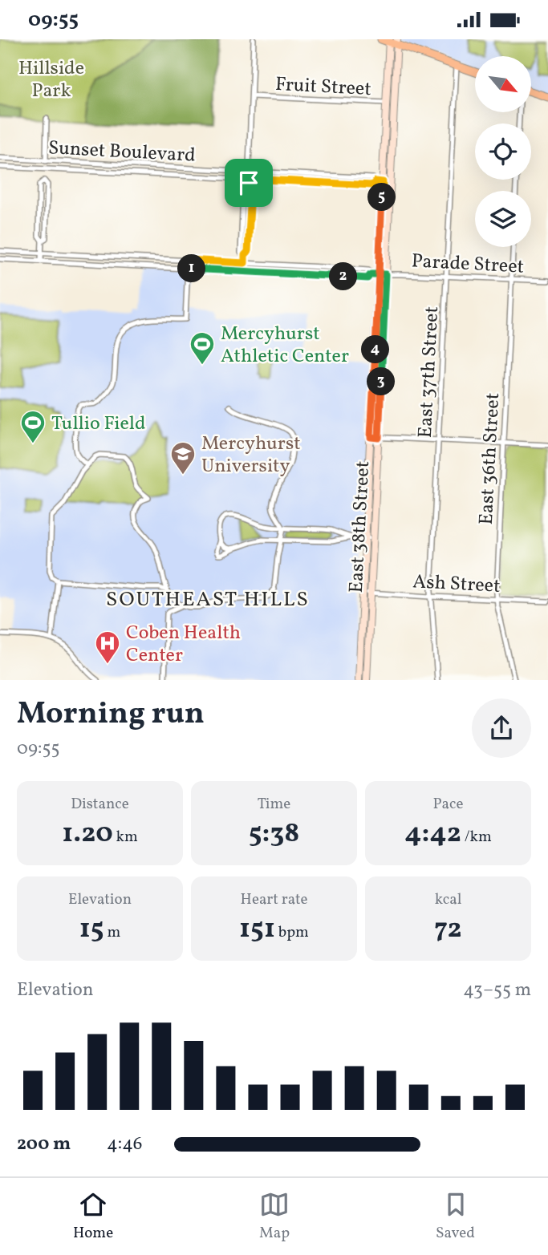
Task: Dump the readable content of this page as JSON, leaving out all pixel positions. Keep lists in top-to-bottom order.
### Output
{
  "streets": {
    "main road": ["East 38th Street"],
    "street": [
      "Fruit Street",
      "Sunset Boulevard",
      "Parade Street",
      "East 37th Street",
      "East 36th Street",
      "Ash Street"
    ]
  },
  "crossings": [
    ["Fruit Street", "East 38th Street"],
    ["Sunset Boulevard", "East 38th Street"],
    ["Parade Street", "East 37th Street"],
    ["Parade Street", "East 36th Street"],
    ["Parade Street", "East 38th Street"],
    ["East 37th Street", "Ash Street"],
    ["East 36th Street", "Ash Street"],
    ["East 38th Street", "Ash Street"]
  ],
  "districts": ["SOUTHEAST HILLS"],
  "parks": ["Hillside Park"],
  "places": {
    "sports": ["Mercyhurst Athletic Center", "Tullio Field"],
    "school or university": ["Mercyhurst University"],
    "hospital": ["Coben Health Center"]
  },
  "north": "bottom right",
  "page": {
    "status": "09:55",
    "pins": [
      "5",
      "1",
      "2",
      "4",
      "3"
    ],
    "heading": ["Morning run", "09:55"],
    "stats": [
      ["Distance", "1.20 km"],
      ["Time", "5:38"],
      ["Pace", "4:42 /km"],
      ["Elevation", "15 m"],
      ["Heart rate", "151 bpm"],
      ["kcal", "72"]
    ],
    "chart": ["Elevation", "43–55 m"],
    "list": [
      {
        "name": "200 m",
        "note": "4:46"
      }
    ],
    "tabs": ["Home", "Map", "Saved"]
  }
}
